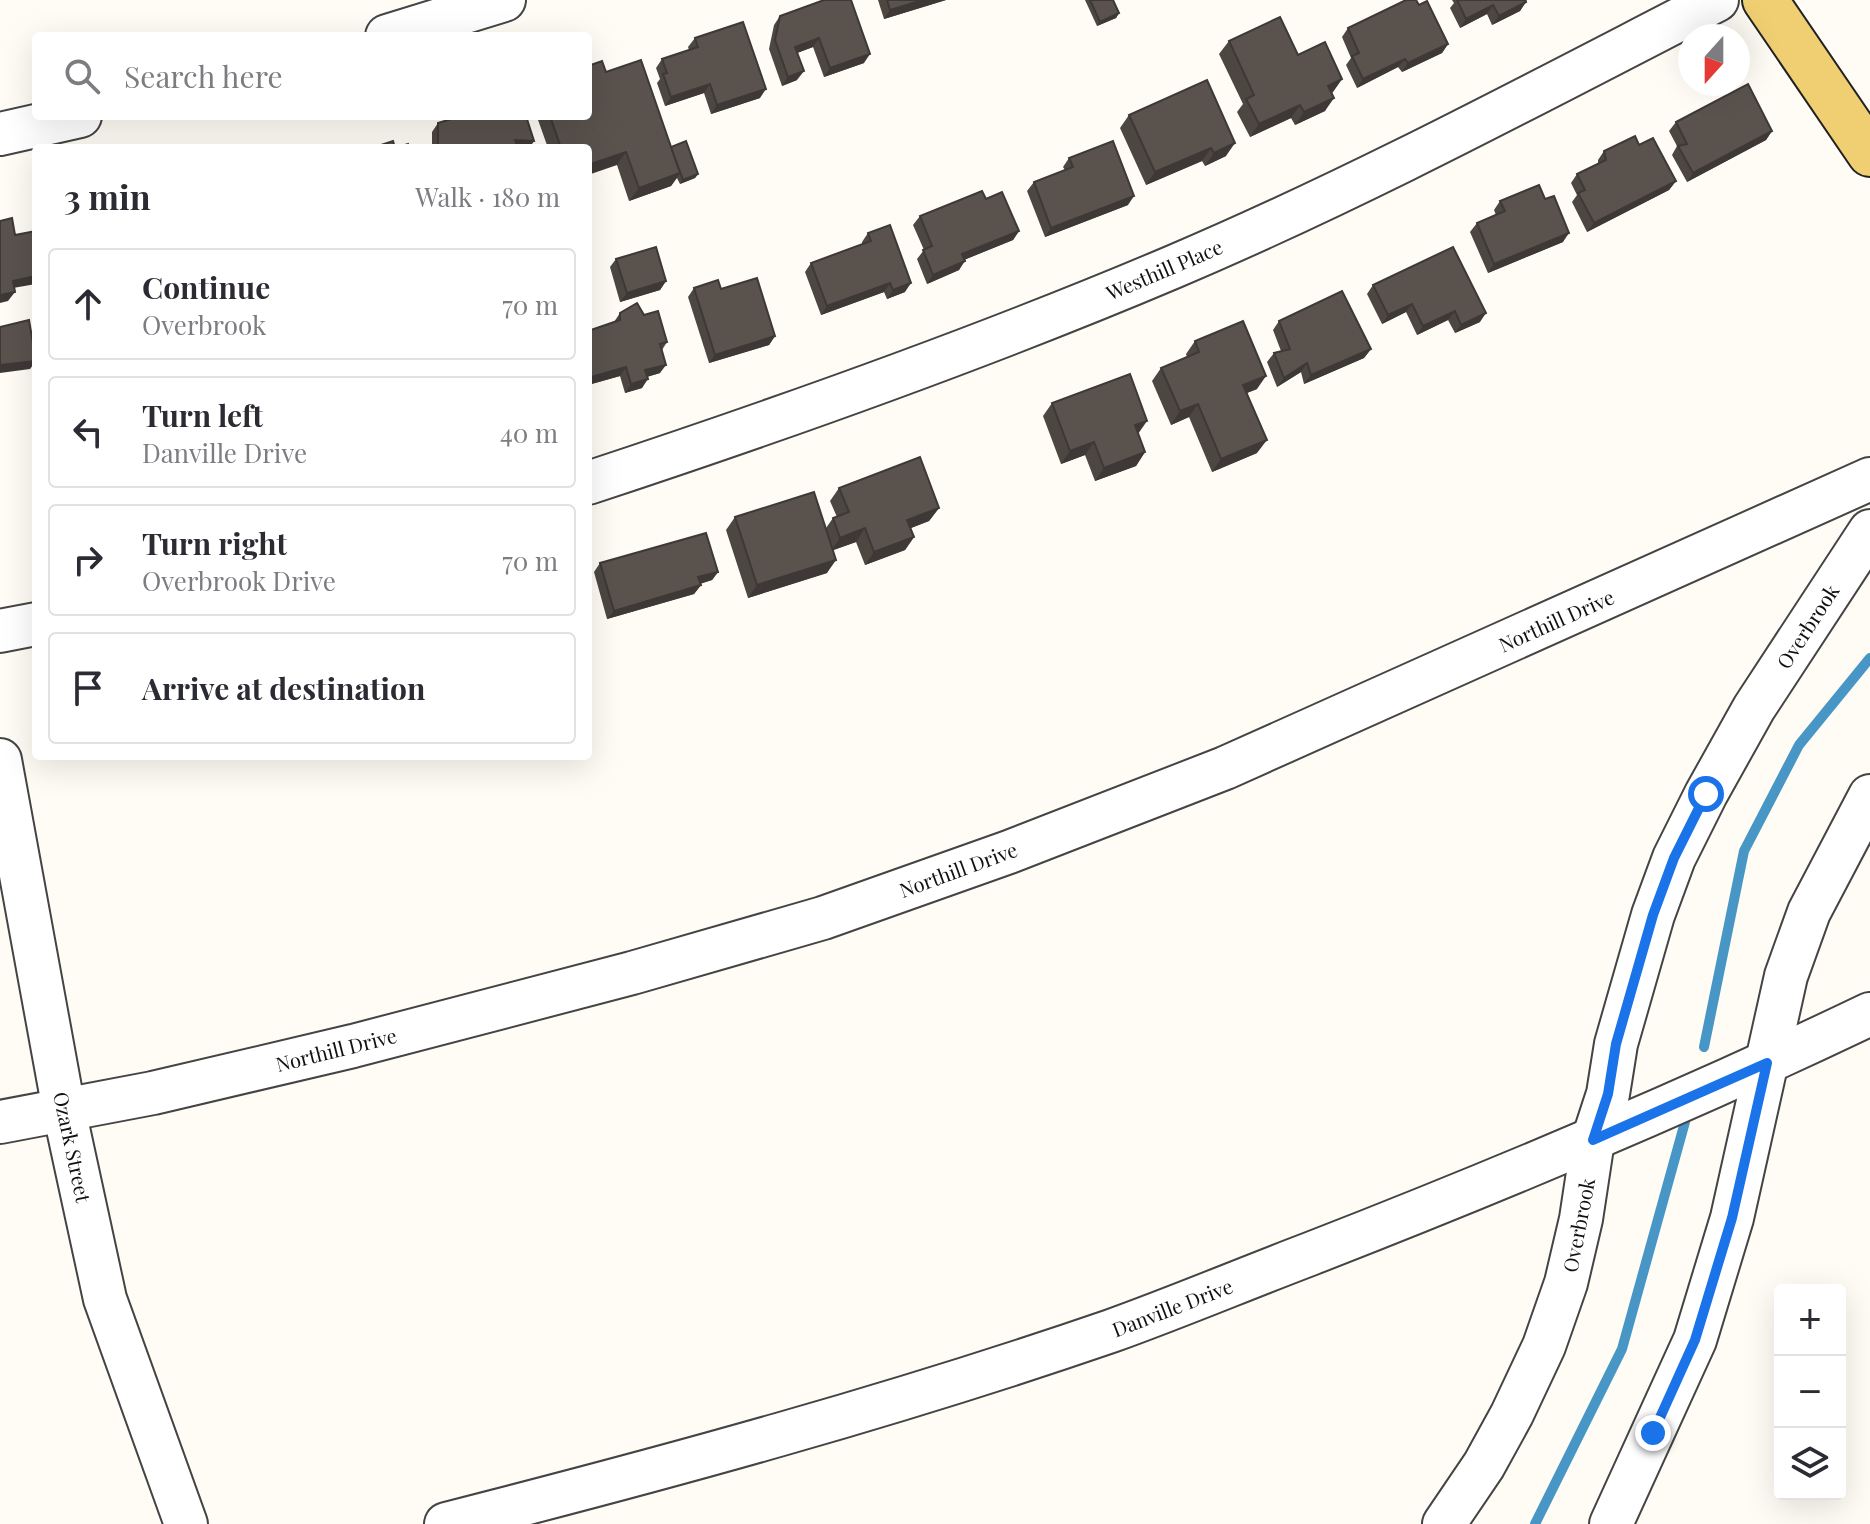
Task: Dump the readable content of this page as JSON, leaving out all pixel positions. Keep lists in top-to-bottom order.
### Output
{
  "streets": {
    "street": [
      "Westhill Place",
      "Northill Drive",
      "Overbrook",
      "Ozark Street",
      "Danville Drive"
    ]
  },
  "crossings": [
    ["Northill Drive", "Ozark Street"],
    ["Overbrook", "Danville Drive"]
  ],
  "north": "bottom",
  "page": {
    "search": "Search here",
    "heading": ["3 min", "Walk · 180 m"],
    "list": [
      ["Continue", "Overbrook", "70 m"],
      ["Turn left", "Danville Drive", "40 m"],
      ["Turn right", "Overbrook Drive", "70 m"],
      "Arrive at destination"
    ],
    "map_buttons": ["+", "−"]
  }
}
